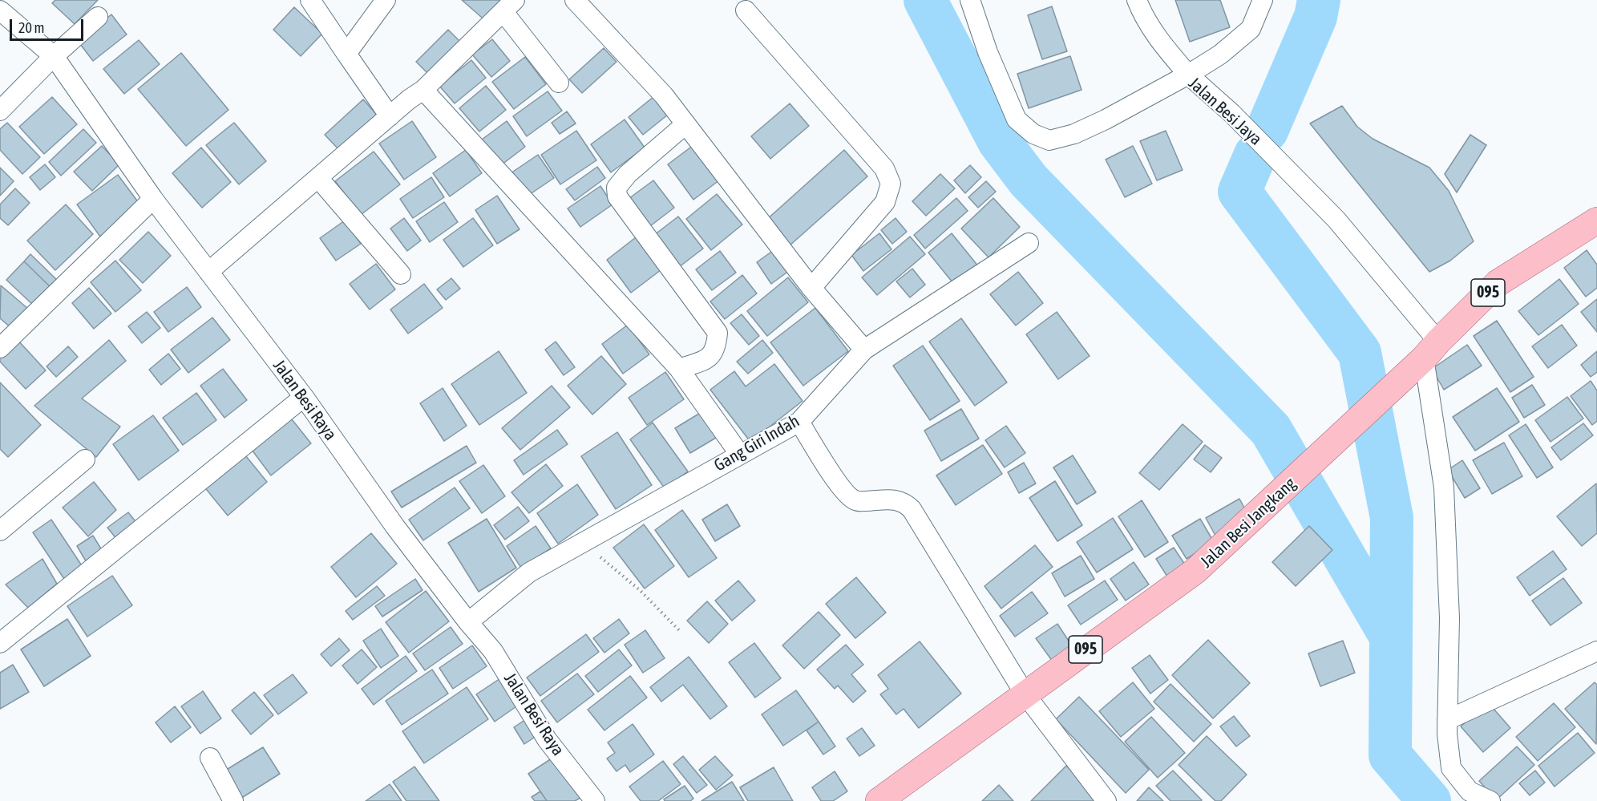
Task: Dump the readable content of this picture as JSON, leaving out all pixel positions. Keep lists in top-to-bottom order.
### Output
{
  "streets": {
    "main road": ["095", "Jalan Besi Jangkang"],
    "street": ["Jalan Besi Jaya", "Jalan Besi Raya", "Gang Giri Indah"]
  },
  "crossings": [
    ["Jalan Besi Jaya", "Jalan Besi Jangkang"],
    ["Jalan Besi Raya", "Gang Giri Indah"]
  ],
  "scale_bar": "20 m"
}
